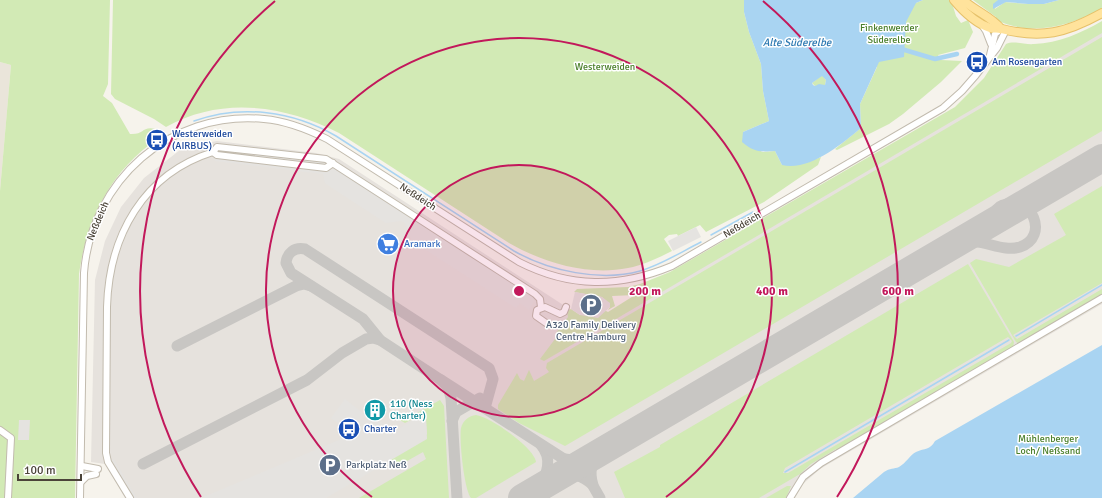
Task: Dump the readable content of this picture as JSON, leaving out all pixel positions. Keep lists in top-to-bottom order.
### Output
{
  "streets": {
    "street": ["Neßdeich"]
  },
  "water": ["Alte Süderelbe"],
  "parks": ["Finkenwerder Süderelbe", "Westerweiden", "Mühlenberger Loch/ Neßsand"],
  "places": {
    "bus stop": ["Am Rosengarten", "Westerweiden (AIRBUS)", "Charter"],
    "supermarket": ["Aramark"],
    "parking": ["A320 Family Delivery Centre Hamburg", "Parkplatz Neß"],
    "building": ["110 (Ness Charter)"]
  },
  "scale_bar": "100 m",
  "rings": ["200 m", "400 m", "600 m"]
}
